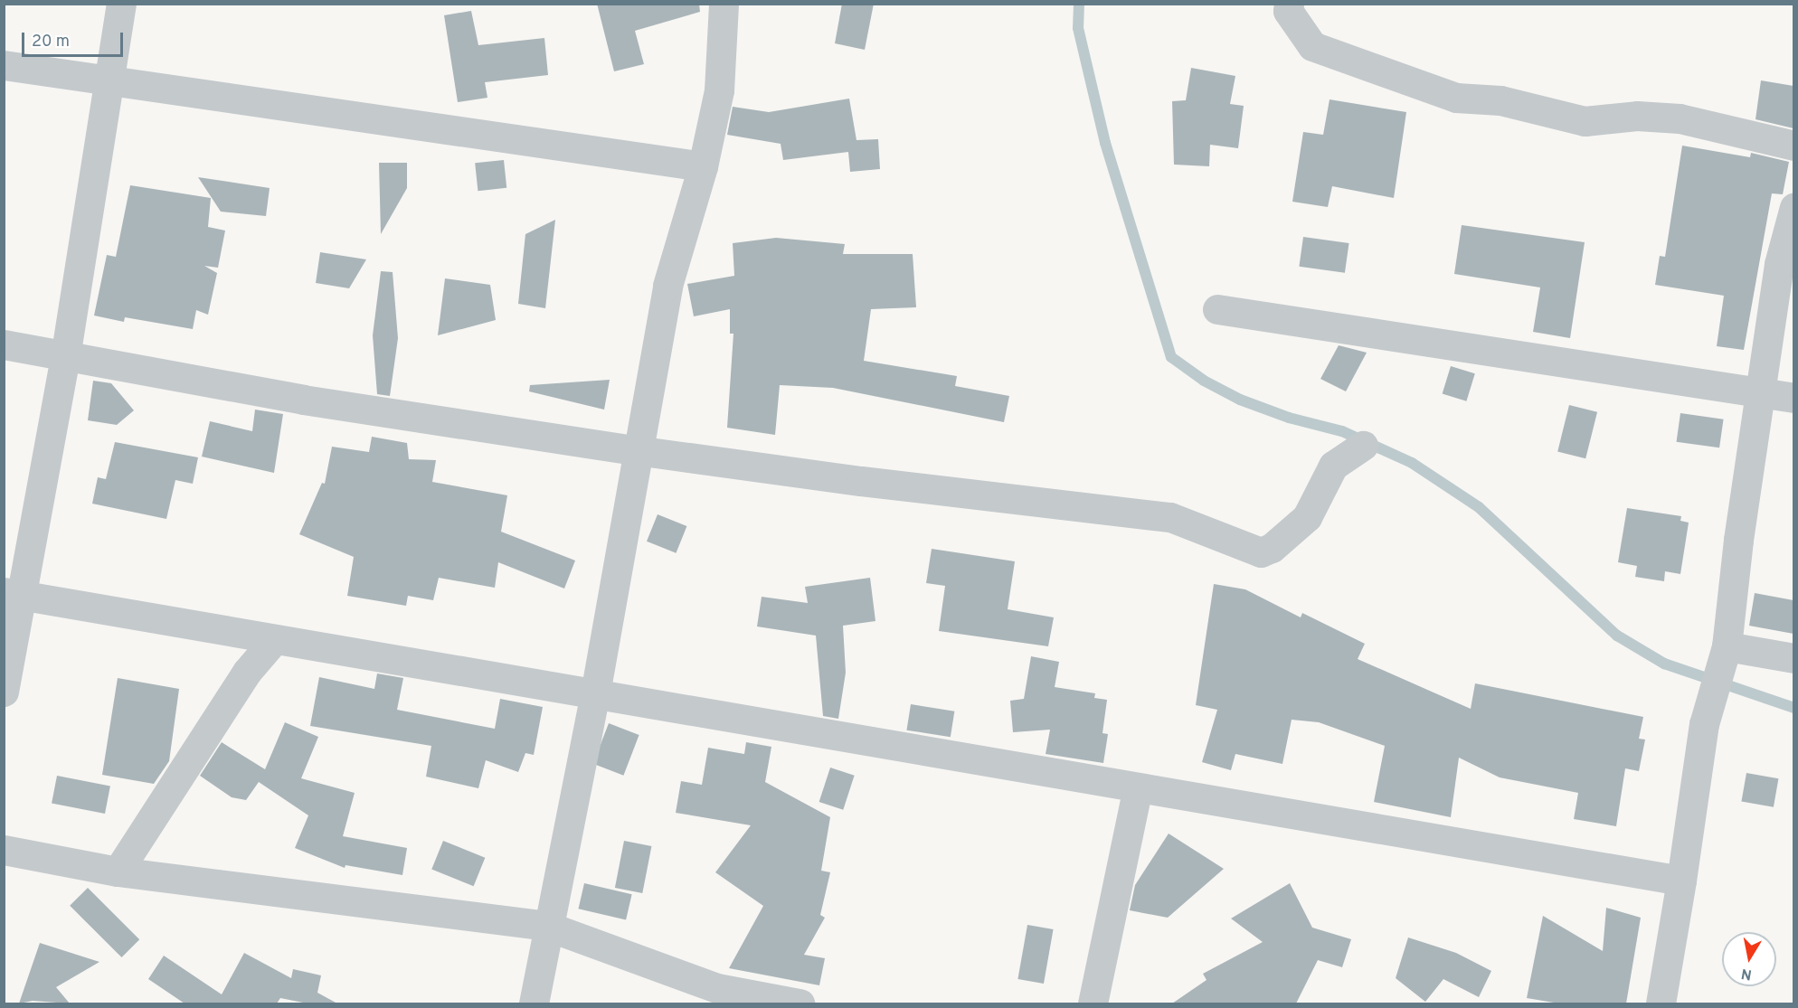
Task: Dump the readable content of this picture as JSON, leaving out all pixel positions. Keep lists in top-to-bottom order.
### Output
{
  "scale_bar": "20 m",
  "north": "bottom"
}
